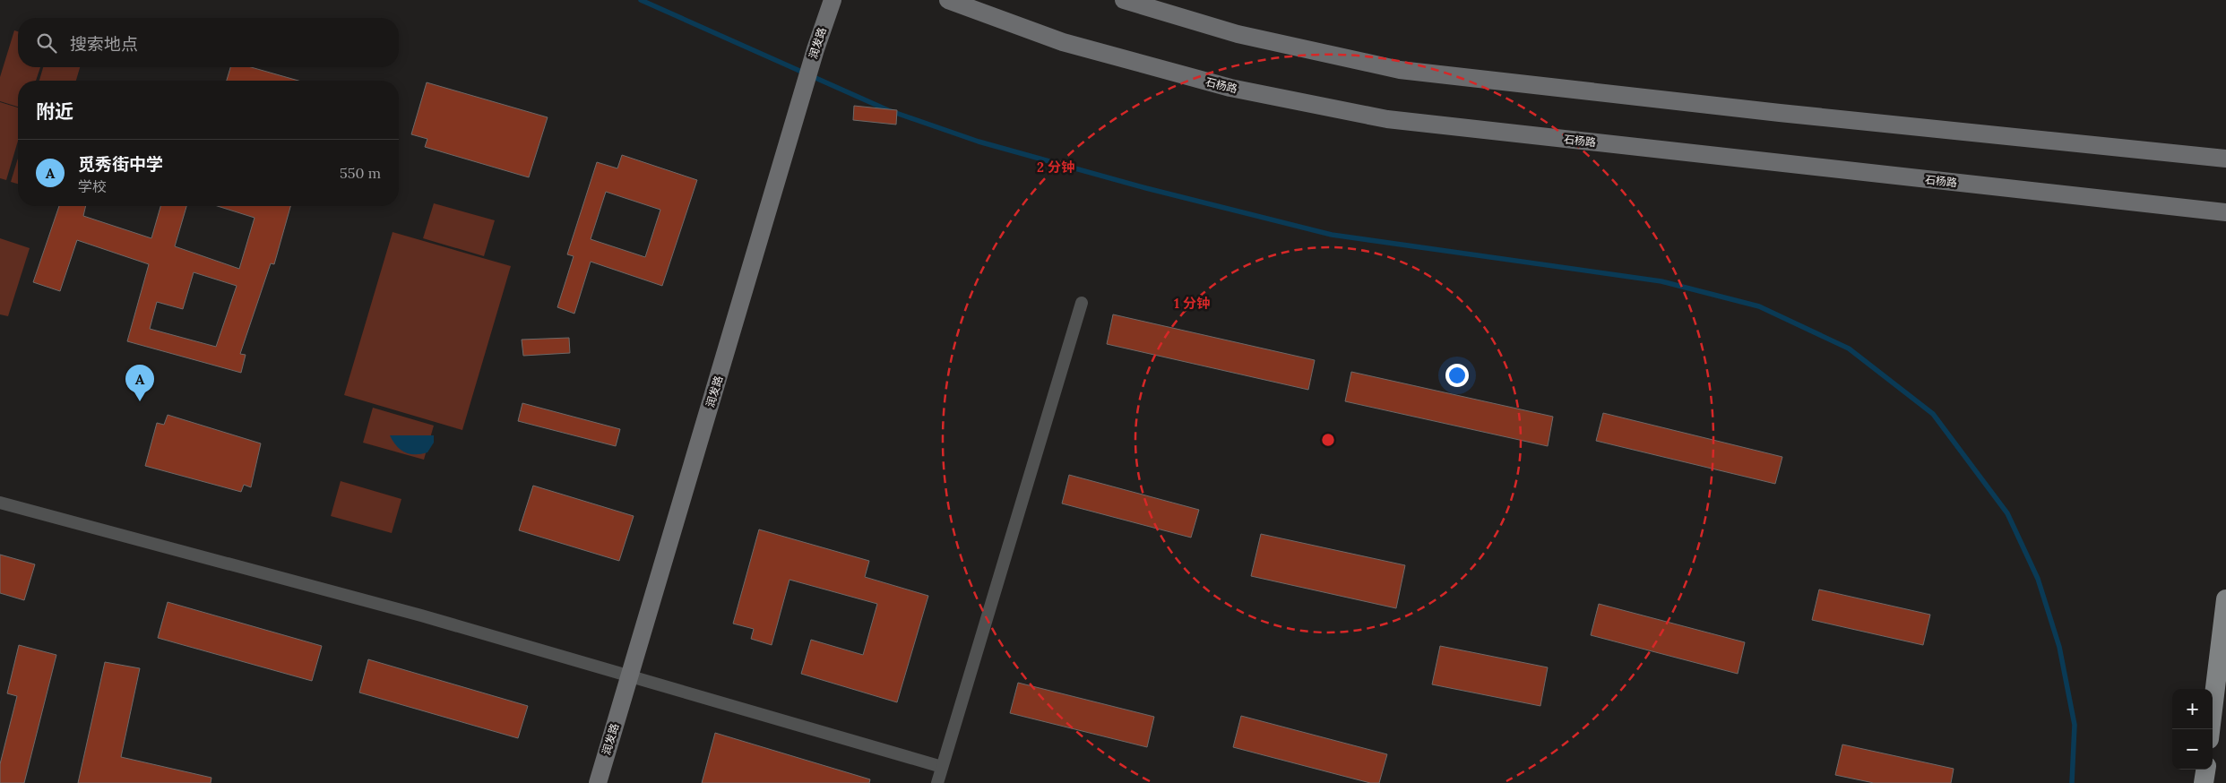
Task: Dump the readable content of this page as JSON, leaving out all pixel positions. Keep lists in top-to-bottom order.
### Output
{
  "streets": {
    "main road": ["润发路", "石杨路"]
  },
  "page": {
    "search": "搜索地点",
    "heading": "附近",
    "list": [
      {
        "mark": "A",
        "name": "觅秀街中学",
        "note": "学校",
        "value": "550 m"
      }
    ],
    "pins": "A",
    "map_buttons": ["+", "−"]
  },
  "rings": ["2 分钟", "1 分钟"]
}
